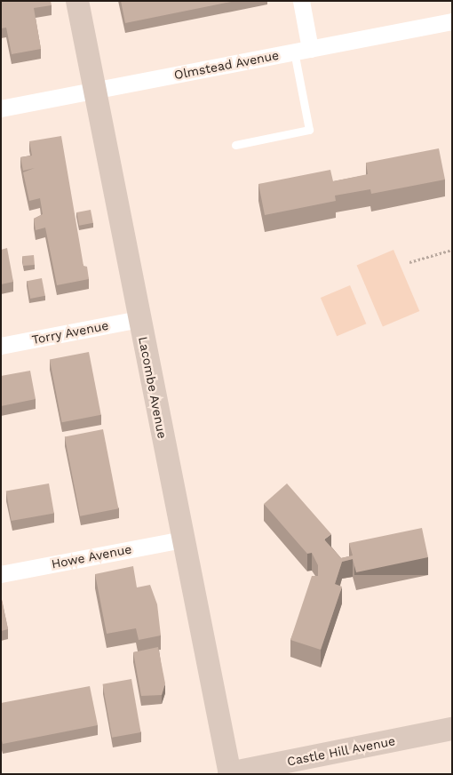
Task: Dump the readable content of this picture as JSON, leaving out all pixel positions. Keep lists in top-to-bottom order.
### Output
{
  "streets": {
    "main road": ["Lacombe Avenue", "Castle Hill Avenue"],
    "street": ["Olmstead Avenue", "Torry Avenue", "Howe Avenue"]
  },
  "crossings": [
    ["Olmstead Avenue", "Lacombe Avenue"],
    ["Torry Avenue", "Lacombe Avenue"],
    ["Lacombe Avenue", "Howe Avenue"],
    ["Lacombe Avenue", "Castle Hill Avenue"]
  ]
}
